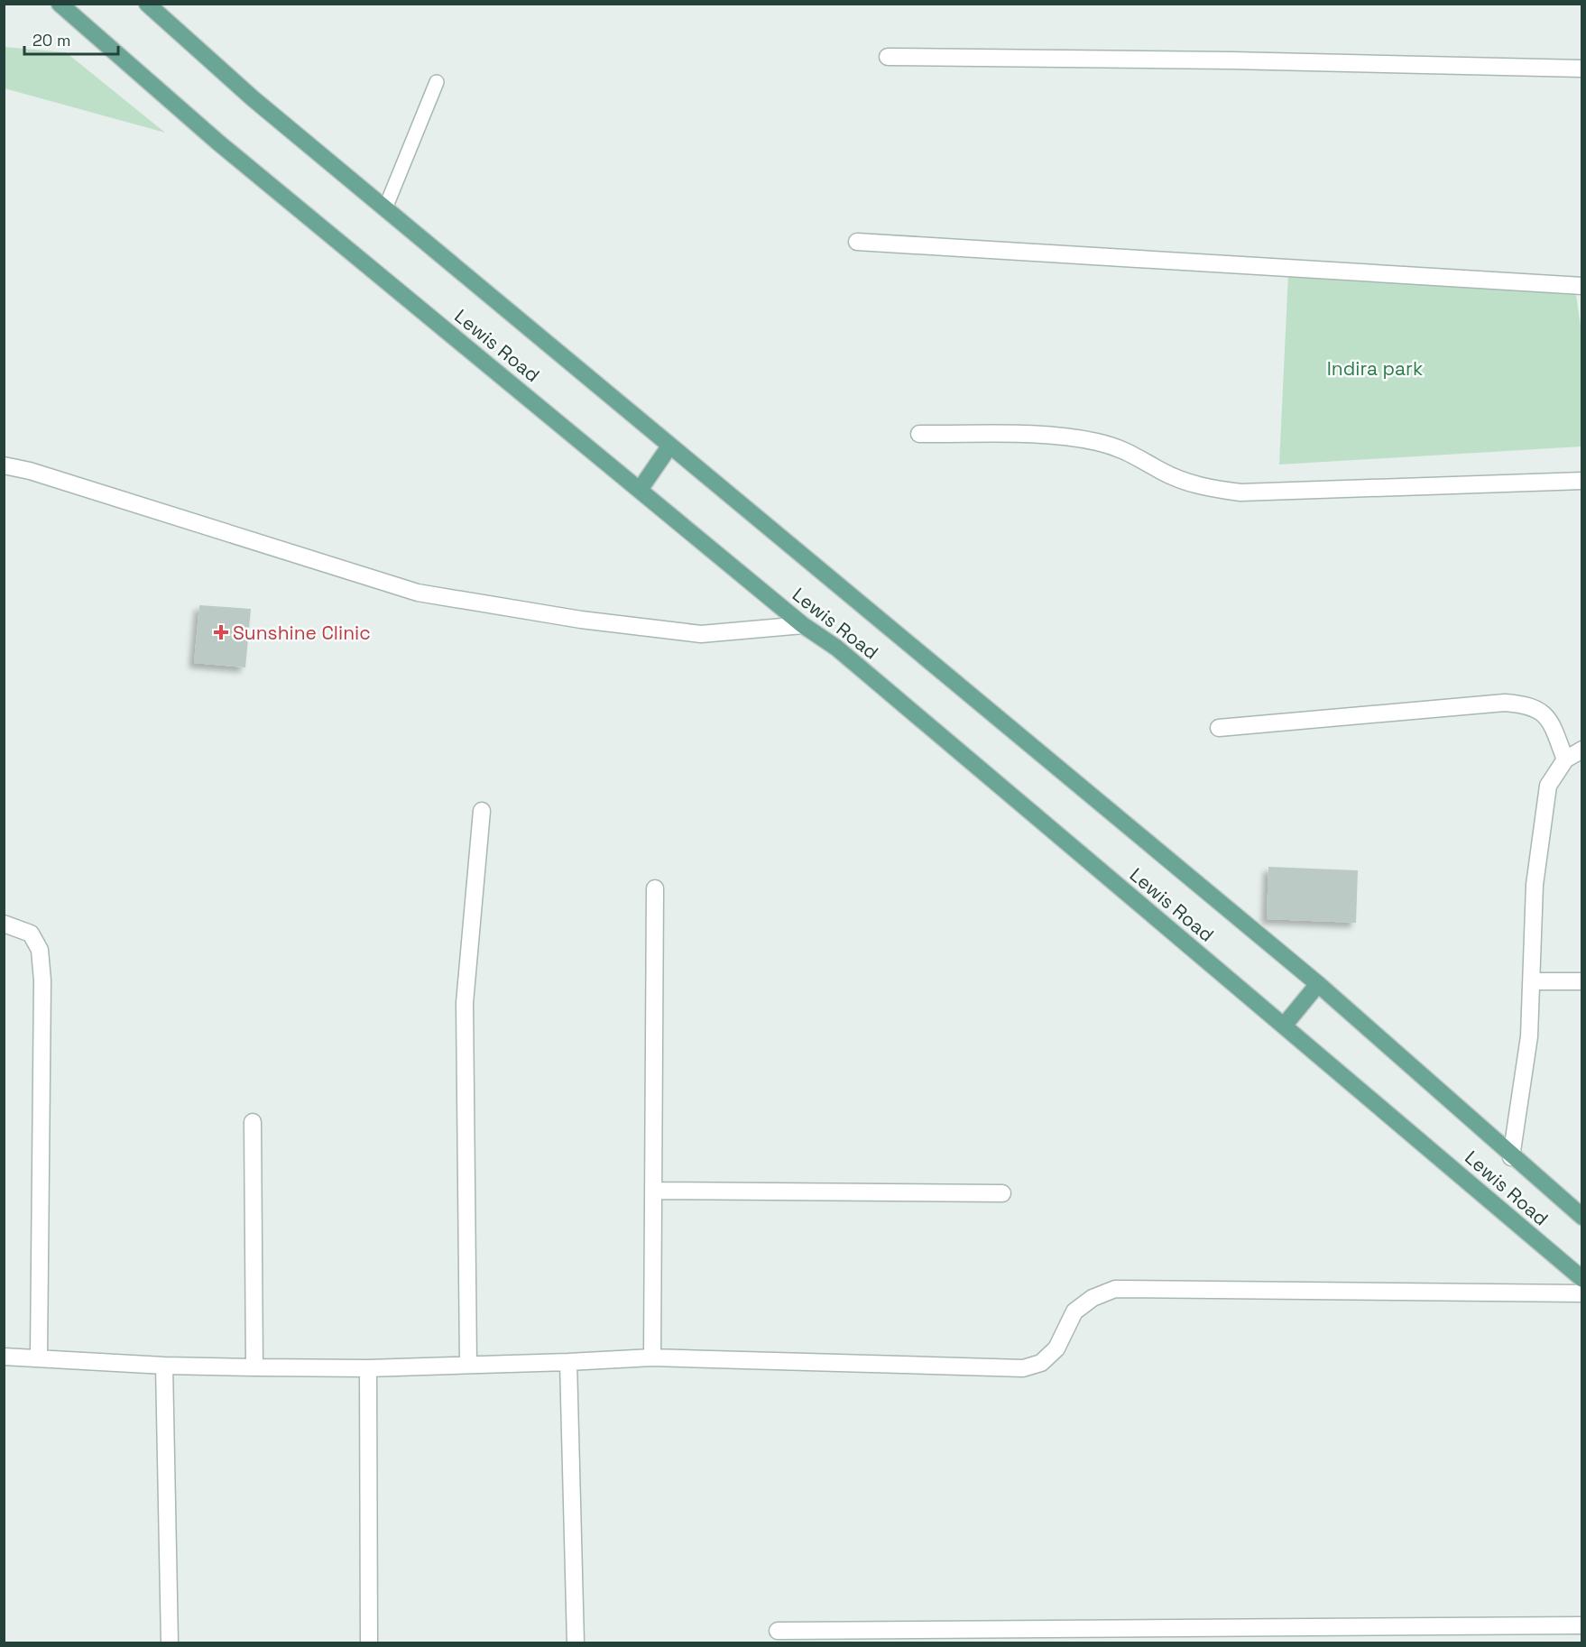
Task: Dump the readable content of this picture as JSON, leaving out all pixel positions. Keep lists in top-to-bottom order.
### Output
{
  "streets": {
    "main road": ["Lewis Road"]
  },
  "parks": ["Indira park"],
  "places": {
    "health": ["Sunshine Clinic"]
  },
  "scale_bar": "20 m"
}
